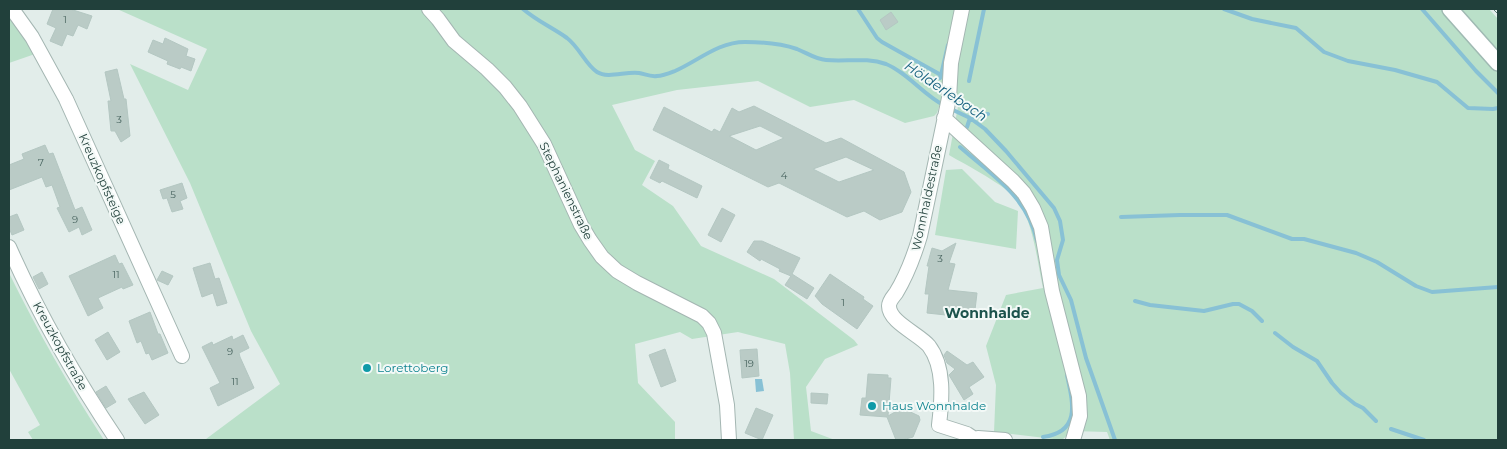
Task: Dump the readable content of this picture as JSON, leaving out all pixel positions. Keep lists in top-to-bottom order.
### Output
{
  "streets": {
    "street": [
      "Kreuzkopfsteige",
      "Stephanienstraße",
      "Wonnhaldestraße",
      "Kreuzkopfstraße"
    ]
  },
  "districts": ["Wonnhalde"],
  "water": ["Hölderlebach"],
  "places": ["Lorettoberg", "Haus Wonnhalde"],
  "house_numbers": [
    "1",
    "3",
    "7",
    "4",
    "5",
    "9",
    "3",
    "11",
    "1",
    "9",
    "19",
    "11"
  ]
}
